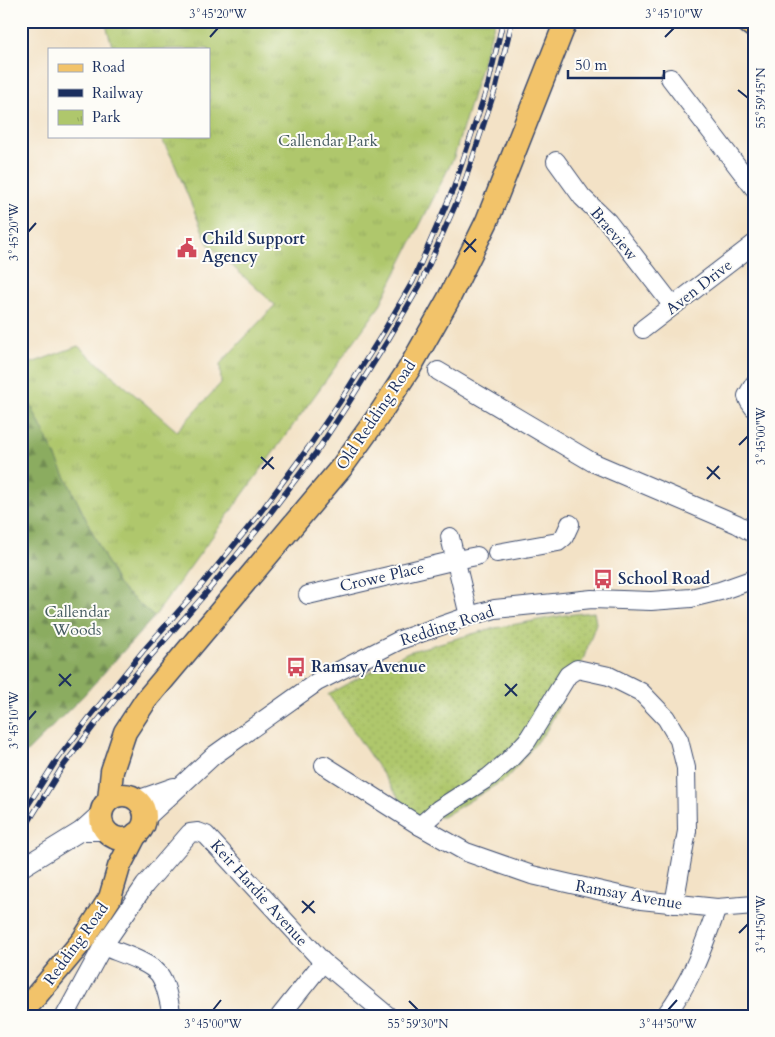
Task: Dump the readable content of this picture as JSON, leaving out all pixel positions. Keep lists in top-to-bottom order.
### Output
{
  "streets": {
    "main road": ["Old Redding Road", "Redding Road"],
    "street": [
      "Braeview",
      "Aven Drive",
      "Crowe Place",
      "Keir Hardie Avenue",
      "Ramsay Avenue"
    ]
  },
  "crossings": [
    ["Braeview", "Aven Drive"],
    ["Old Redding Road", "Redding Road"]
  ],
  "parks": ["Callendar Park", "Callendar Woods"],
  "places": {
    "public building": ["Child Support Agency"],
    "bus stop": ["School Road", "Ramsay Avenue"]
  },
  "legend": ["Road", "Railway", "Park"],
  "scale_bar": "50 m",
  "coordinates": [
    "3°45'20\"W",
    "3°45'10\"W",
    "55°59'45\"N",
    "3°45'00\"W",
    "3°44'50\"W",
    "55°59'30\"N"
  ]
}
